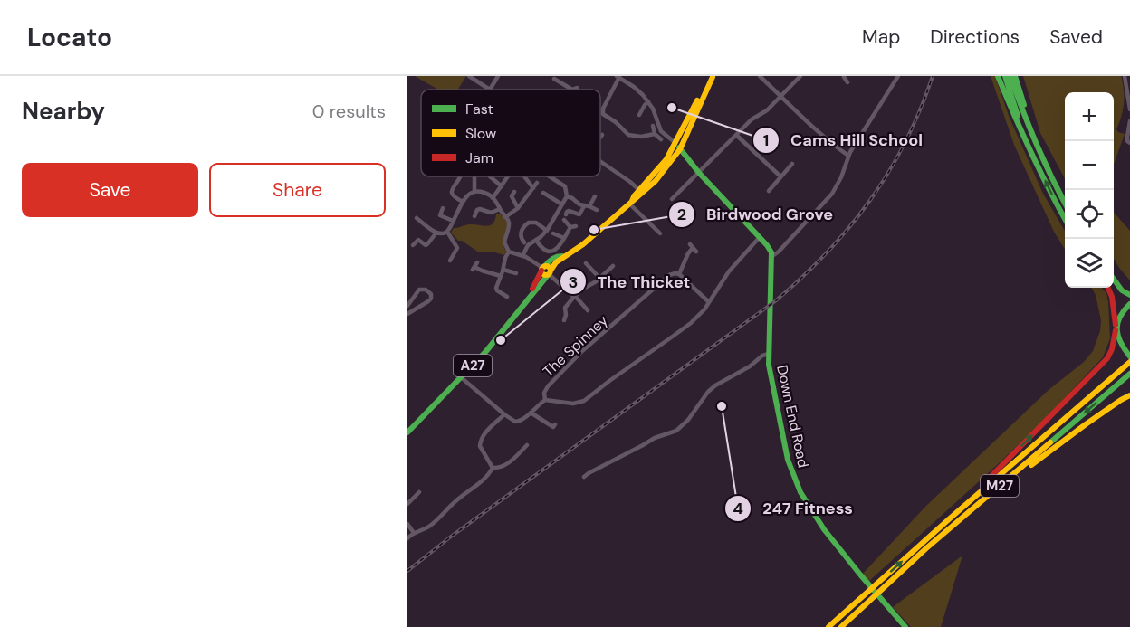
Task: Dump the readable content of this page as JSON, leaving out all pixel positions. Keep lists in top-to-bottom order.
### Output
{
  "streets": {
    "main road": ["A27", "Down End Road", "M27"],
    "street": ["The Spinney"]
  },
  "places": [
    "Cams Hill School",
    "Birdwood Grove",
    "The Thicket",
    "247 Fitness"
  ],
  "legend": ["Fast", "Slow", "Jam"],
  "page": {
    "header": "Locato",
    "nav": ["Map", "Directions", "Saved"],
    "heading": ["Nearby", "0 results"],
    "map_buttons": ["+", "−"],
    "buttons": ["Save", "Share"]
  }
}
